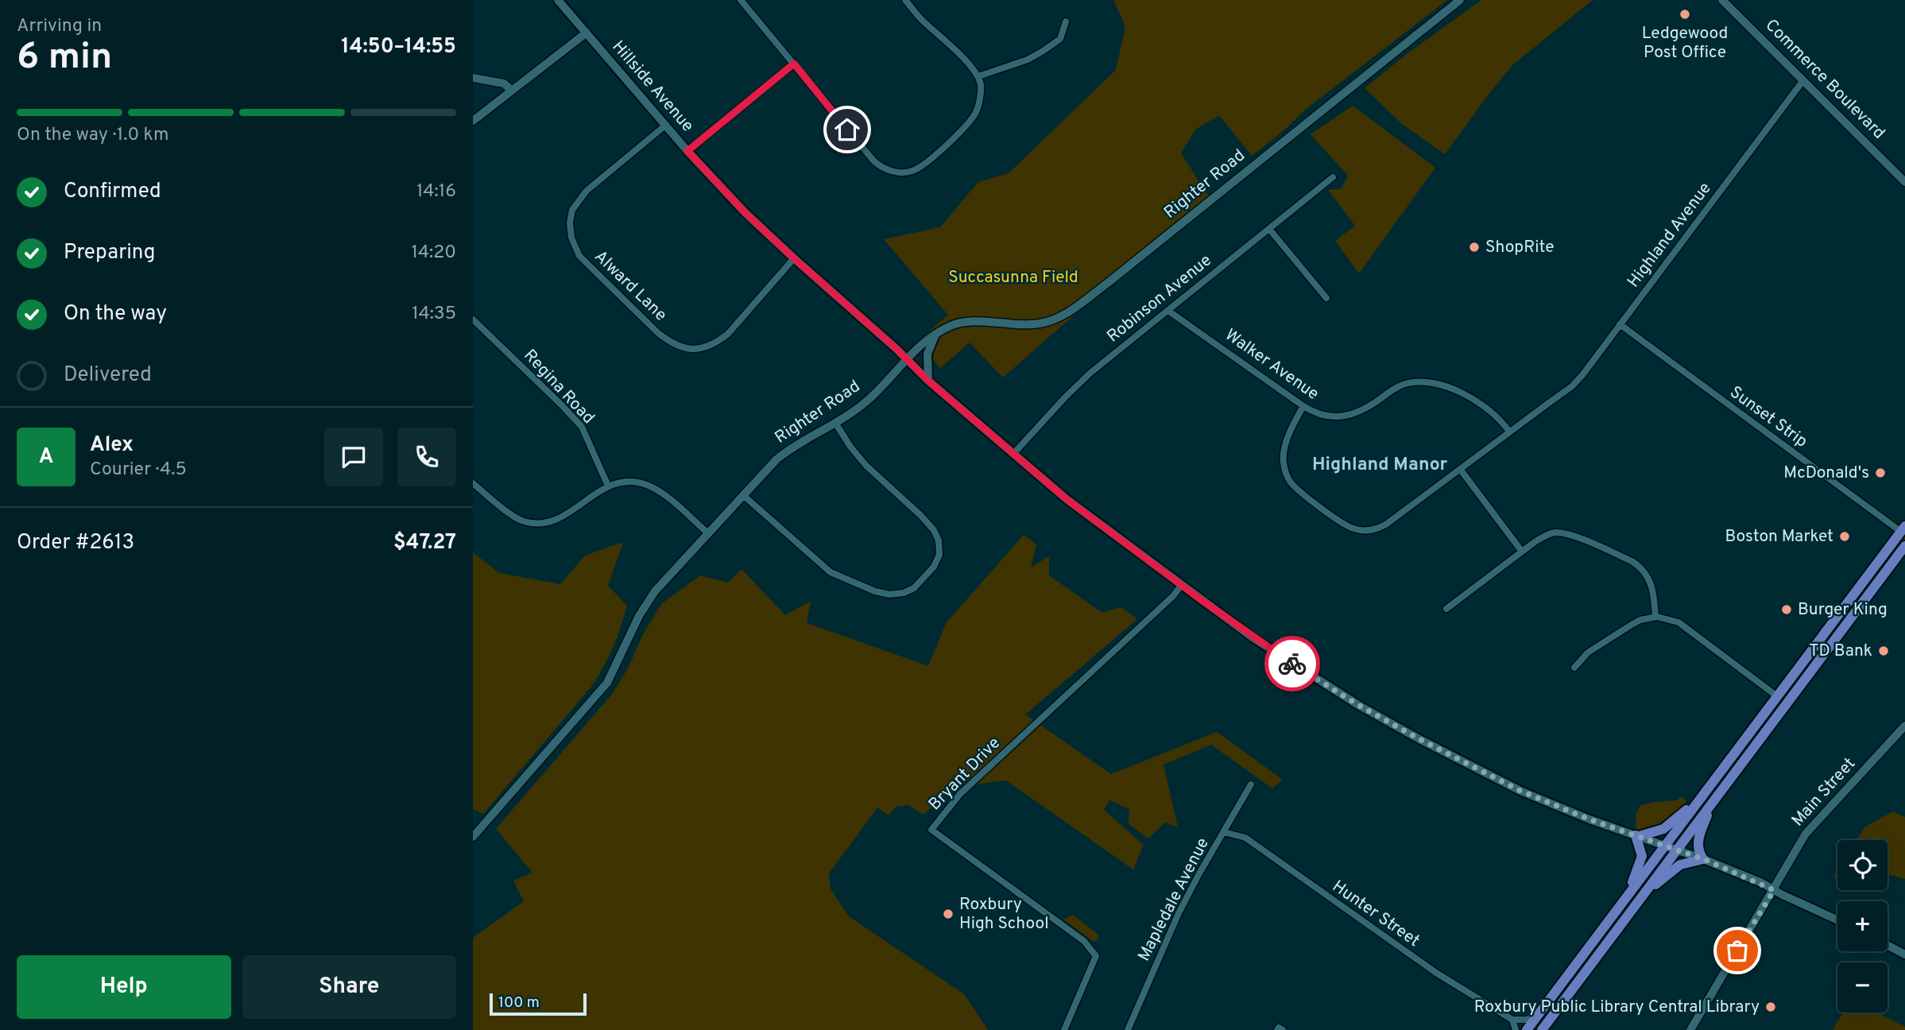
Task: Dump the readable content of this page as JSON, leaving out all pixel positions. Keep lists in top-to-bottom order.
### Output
{
  "streets": {
    "main road": ["Hillside Avenue"],
    "street": [
      "Commerce Boulevard",
      "Righter Road",
      "Highland Avenue",
      "Alward Lane",
      "Robinson Avenue",
      "Walker Avenue",
      "Regina Road",
      "Sunset Strip",
      "Bryant Drive",
      "Main Street",
      "Mapledale Avenue",
      "Hunter Street"
    ]
  },
  "crossings": [
    ["Commerce Boulevard", "Highland Avenue"],
    ["Hillside Avenue", "Righter Road"],
    ["Hillside Avenue", "Alward Lane"],
    ["Hillside Avenue", "Robinson Avenue"],
    ["Hillside Avenue", "Bryant Drive"],
    ["Hillside Avenue", "Main Street"],
    ["Highland Avenue", "Walker Avenue"],
    ["Highland Avenue", "Sunset Strip"],
    ["Robinson Avenue", "Walker Avenue"],
    ["Mapledale Avenue", "Hunter Street"]
  ],
  "districts": ["Highland Manor"],
  "parks": ["Succasunna Field"],
  "places": [
    "Ledgewood Post Office",
    "ShopRite",
    "McDonald's",
    "Boston Market",
    "Burger King",
    "TD Bank",
    "Roxbury High School",
    "Roxbury Public Library Central Library"
  ],
  "scale_bar": "100 m",
  "page": {
    "heading": ["6 min", "Arriving in", "14:50–14:55"],
    "panel": [
      "Alex",
      "Courier · 4.5",
      "Order #2613",
      "$47.27"
    ],
    "bar": "On the way · 1.0 km",
    "list": [
      ["Confirmed", "14:16"],
      ["Preparing", "14:20"],
      ["On the way", "14:35"],
      "Delivered"
    ],
    "round": "A",
    "map_buttons": ["+", "−"],
    "buttons": ["Help", "Share"],
    "scale": "100 m"
  }
}
